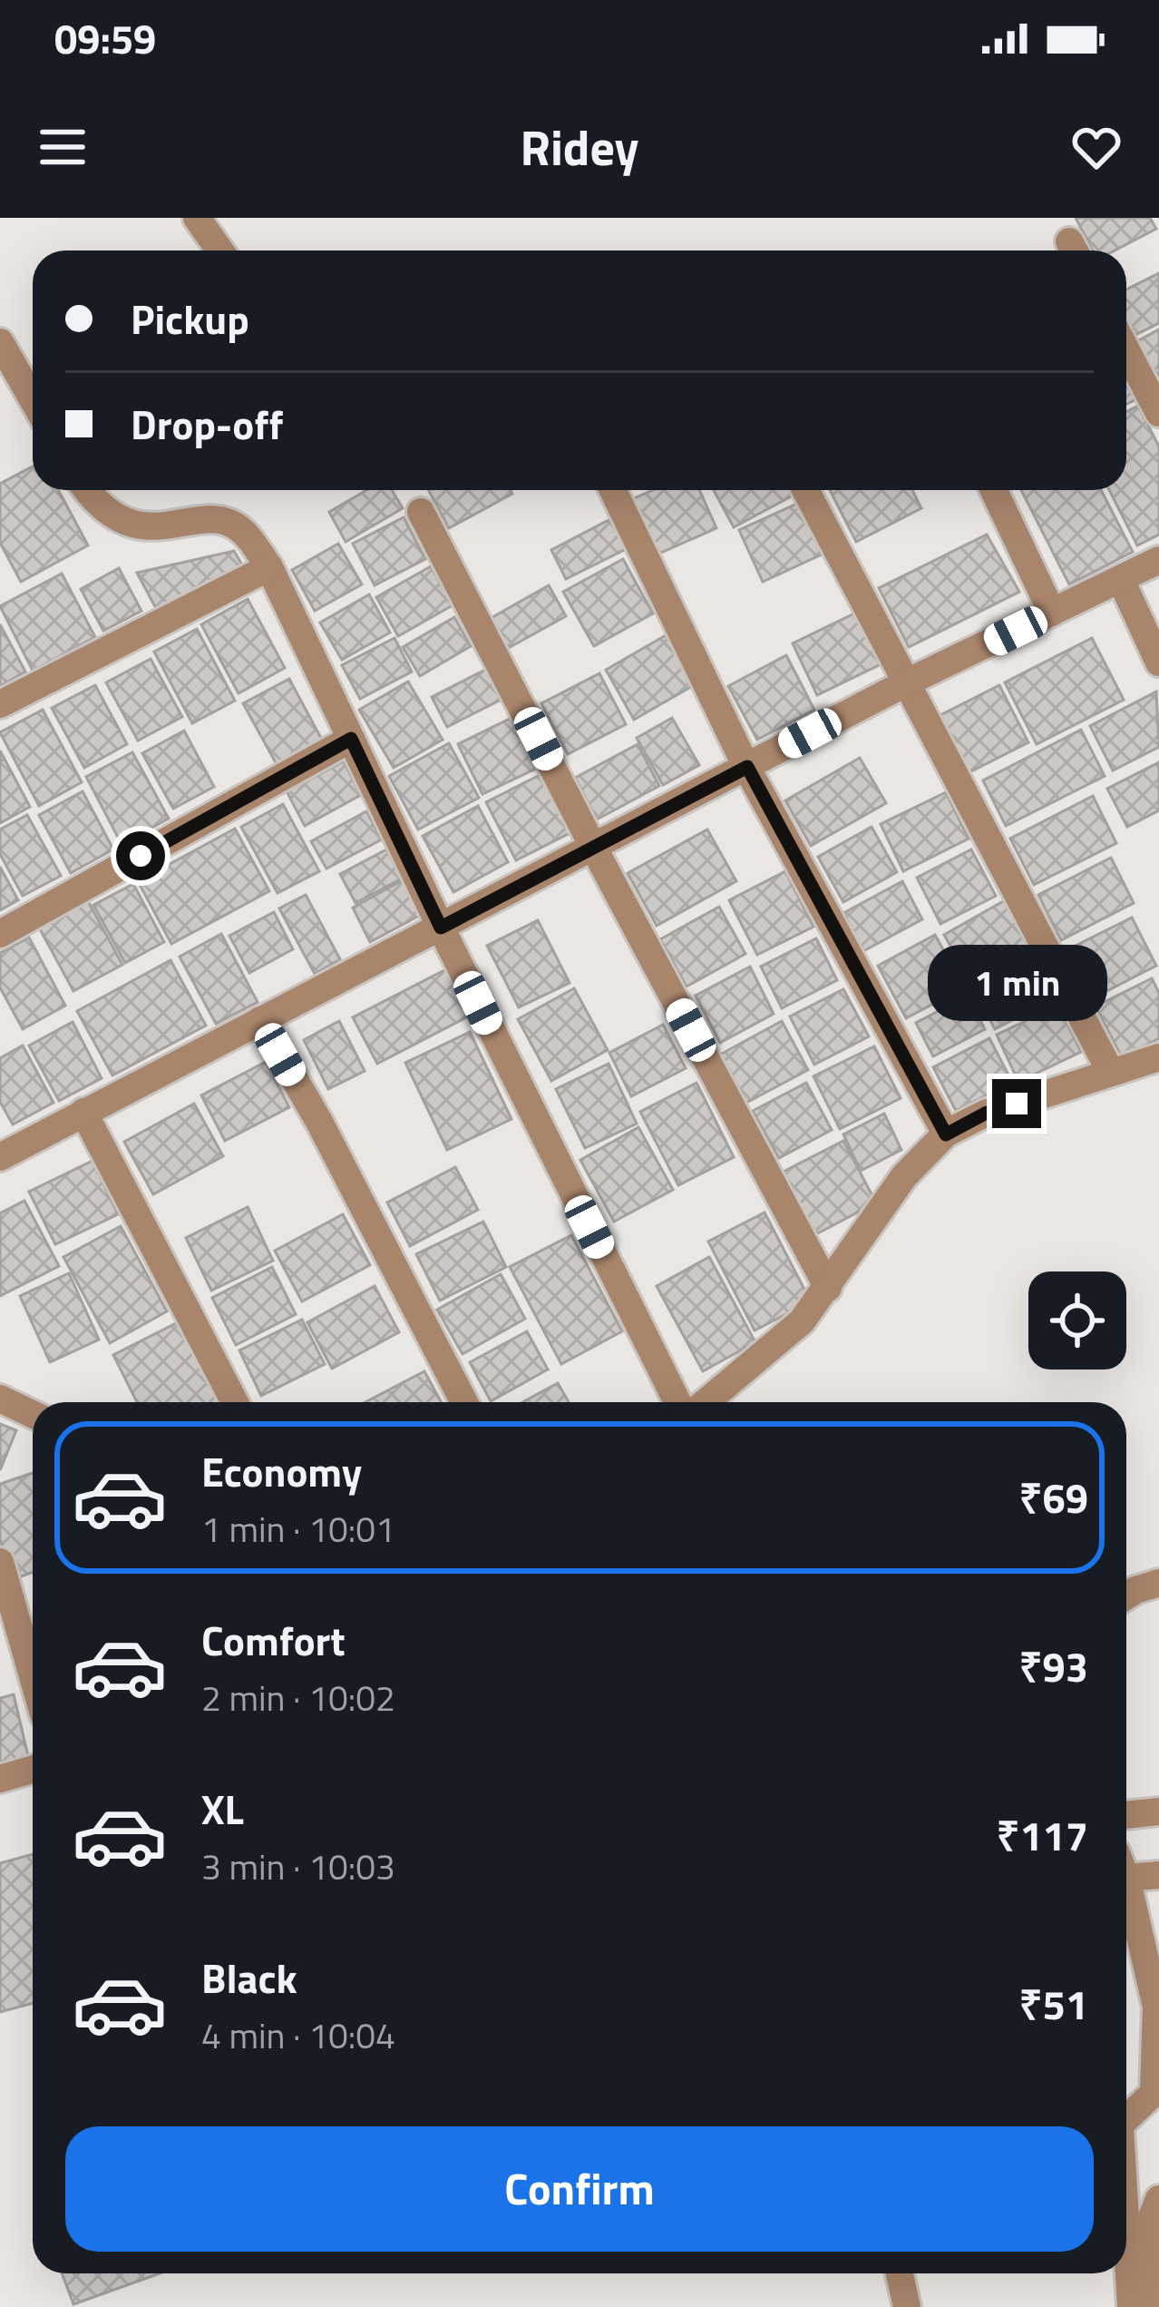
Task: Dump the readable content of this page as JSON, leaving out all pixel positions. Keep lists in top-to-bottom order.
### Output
{
  "page": {
    "status": "09:59",
    "header": "Ridey",
    "banner": ["Pickup", "Drop-off"],
    "bubble": "1 min",
    "list": [
      {
        "name": "Economy",
        "note": "1 min · 10:01",
        "value": "₹69"
      },
      {
        "name": "Comfort",
        "note": "2 min · 10:02",
        "value": "₹93"
      },
      {
        "name": "XL",
        "note": "3 min · 10:03",
        "value": "₹117"
      },
      {
        "name": "Black",
        "note": "4 min · 10:04",
        "value": "₹51"
      }
    ],
    "buttons": "Confirm"
  }
}
